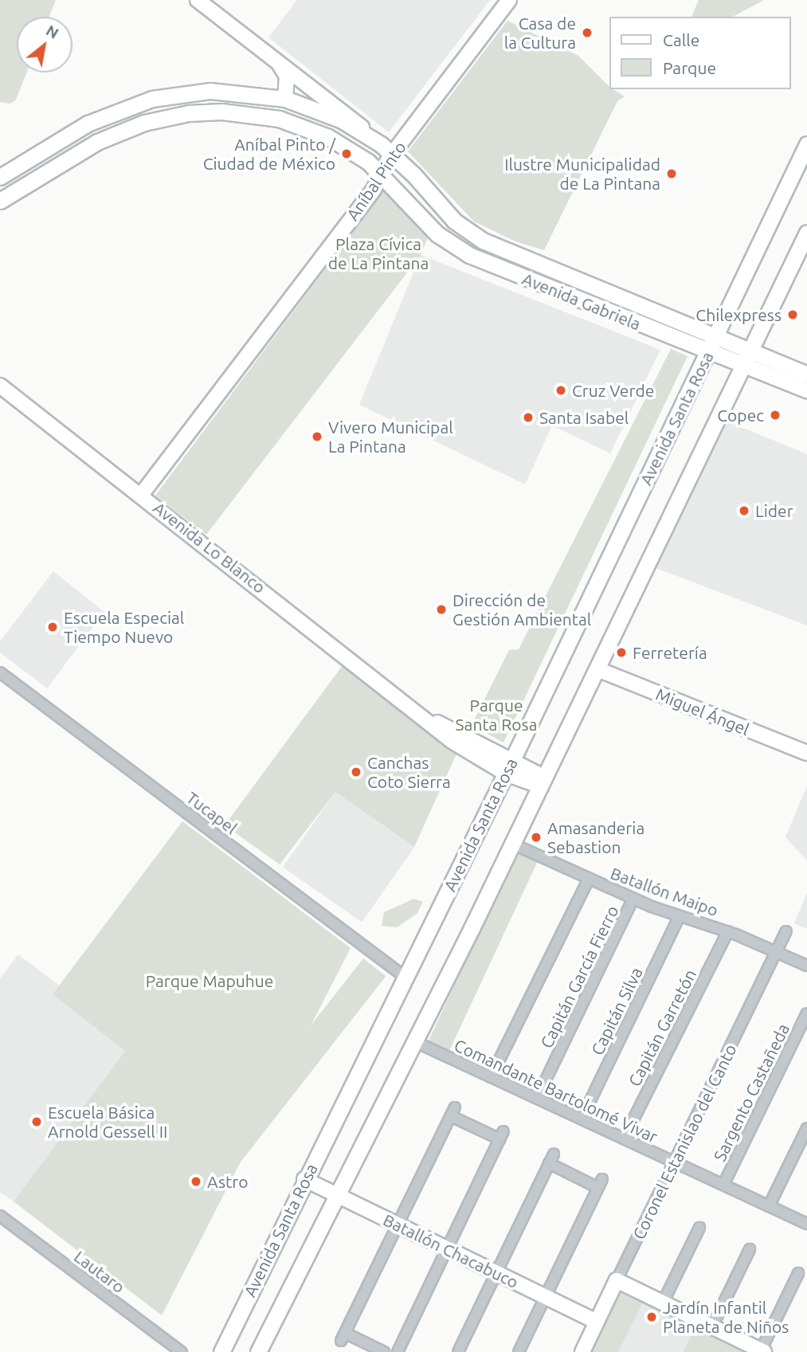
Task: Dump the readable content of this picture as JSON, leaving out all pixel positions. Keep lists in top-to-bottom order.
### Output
{
  "streets": {
    "main road": ["Avenida Gabriela", "Avenida Santa Rosa"],
    "street": [
      "Aníbal Pinto",
      "Avenida Lo Blanco",
      "Miguel Ángel",
      "Tucapel",
      "Batallón Maipo",
      "Capitán García Fierro",
      "Capitán Silva",
      "Capitán Garretón",
      "Comandante Bartolomé Vivar",
      "Sargento Castañeda",
      "Coronel Estanislao del Canto",
      "Batallón Chacabuco",
      "Lautaro"
    ]
  },
  "crossings": [
    ["Aníbal Pinto", "Avenida Gabriela"],
    ["Aníbal Pinto", "Avenida Lo Blanco"],
    ["Avenida Gabriela", "Avenida Santa Rosa"],
    ["Avenida Santa Rosa", "Avenida Lo Blanco"],
    ["Avenida Santa Rosa", "Tucapel"],
    ["Avenida Santa Rosa", "Batallón Chacabuco"],
    ["Batallón Maipo", "Capitán García Fierro"],
    ["Batallón Maipo", "Capitán Silva"],
    ["Batallón Maipo", "Capitán Garretón"],
    ["Batallón Maipo", "Coronel Estanislao del Canto"],
    ["Capitán García Fierro", "Comandante Bartolomé Vivar"],
    ["Capitán Silva", "Comandante Bartolomé Vivar"],
    ["Capitán Garretón", "Comandante Bartolomé Vivar"],
    ["Comandante Bartolomé Vivar", "Sargento Castañeda"],
    ["Comandante Bartolomé Vivar", "Coronel Estanislao del Canto"],
    ["Coronel Estanislao del Canto", "Batallón Chacabuco"]
  ],
  "parks": ["Plaza Cívica de La Pintana", "Parque Santa Rosa", "Parque Mapuhue"],
  "places": [
    "Casa de la Cultura",
    "Aníbal Pinto / Ciudad de México",
    "Ilustre Municipalidad de La Pintana",
    "Chilexpress",
    "Cruz Verde",
    "Copec",
    "Santa Isabel",
    "Vivero Municipal La Pintana",
    "Lider",
    "Dirección de Gestión Ambiental",
    "Escuela Especial Tiempo Nuevo",
    "Ferretería",
    "Canchas Coto Sierra",
    "Amasanderia Sebastion",
    "Escuela Básica Arnold Gessell II",
    "Astro",
    "Jardín Infantil Planeta de Niños"
  ],
  "legend": ["Calle", "Parque"],
  "north": "top right"
}
